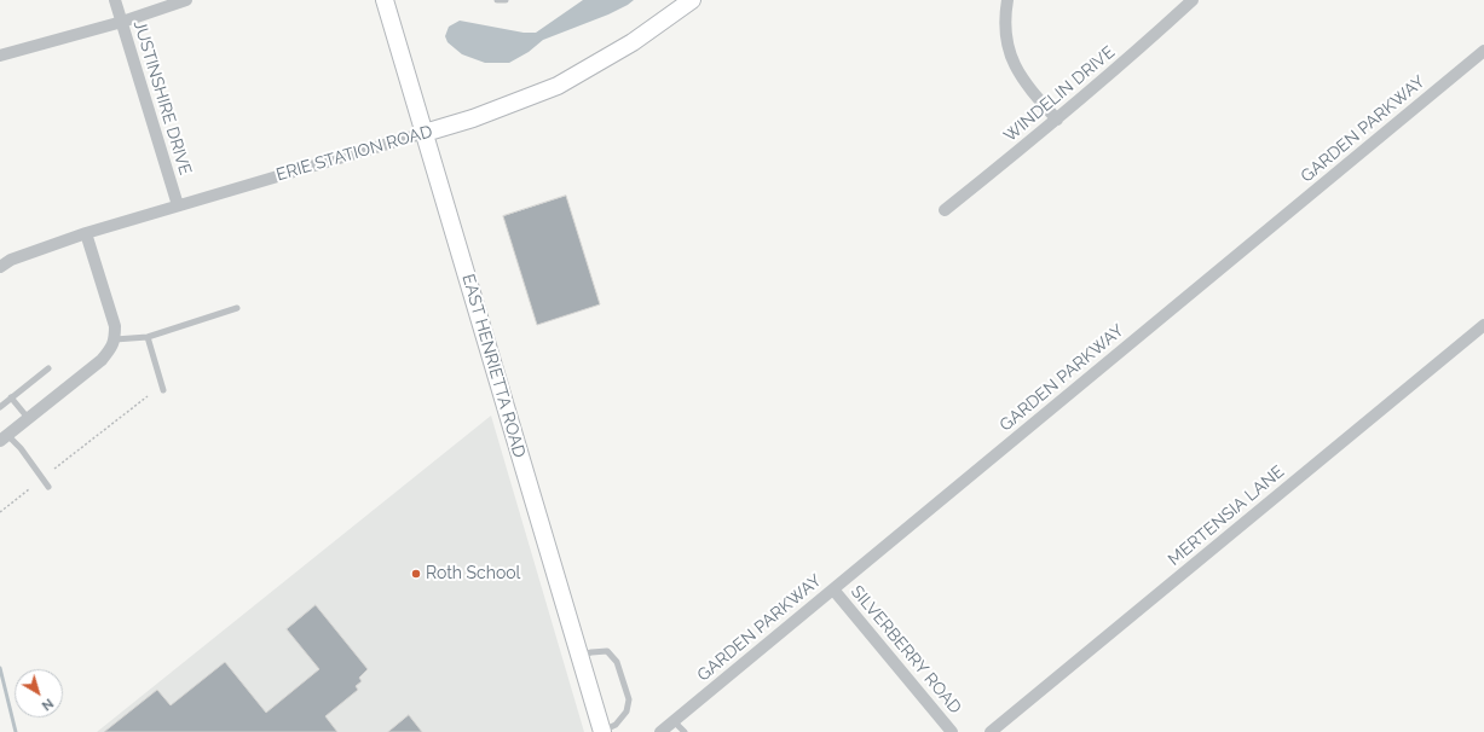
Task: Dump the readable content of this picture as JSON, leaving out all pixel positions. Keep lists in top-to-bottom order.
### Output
{
  "streets": {
    "main road": ["ERIE STATION ROAD", "EAST HENRIETTA ROAD"],
    "street": [
      "WINDELIN DRIVE",
      "JUSTINSHIRE DRIVE",
      "GARDEN PARKWAY",
      "MERTENSIA LANE",
      "SILVERBERRY ROAD"
    ]
  },
  "crossings": [
    ["JUSTINSHIRE DRIVE", "ERIE STATION ROAD"],
    ["GARDEN PARKWAY", "SILVERBERRY ROAD"],
    ["ERIE STATION ROAD", "EAST HENRIETTA ROAD"]
  ],
  "places": ["Roth School"],
  "north": "bottom right"
}
